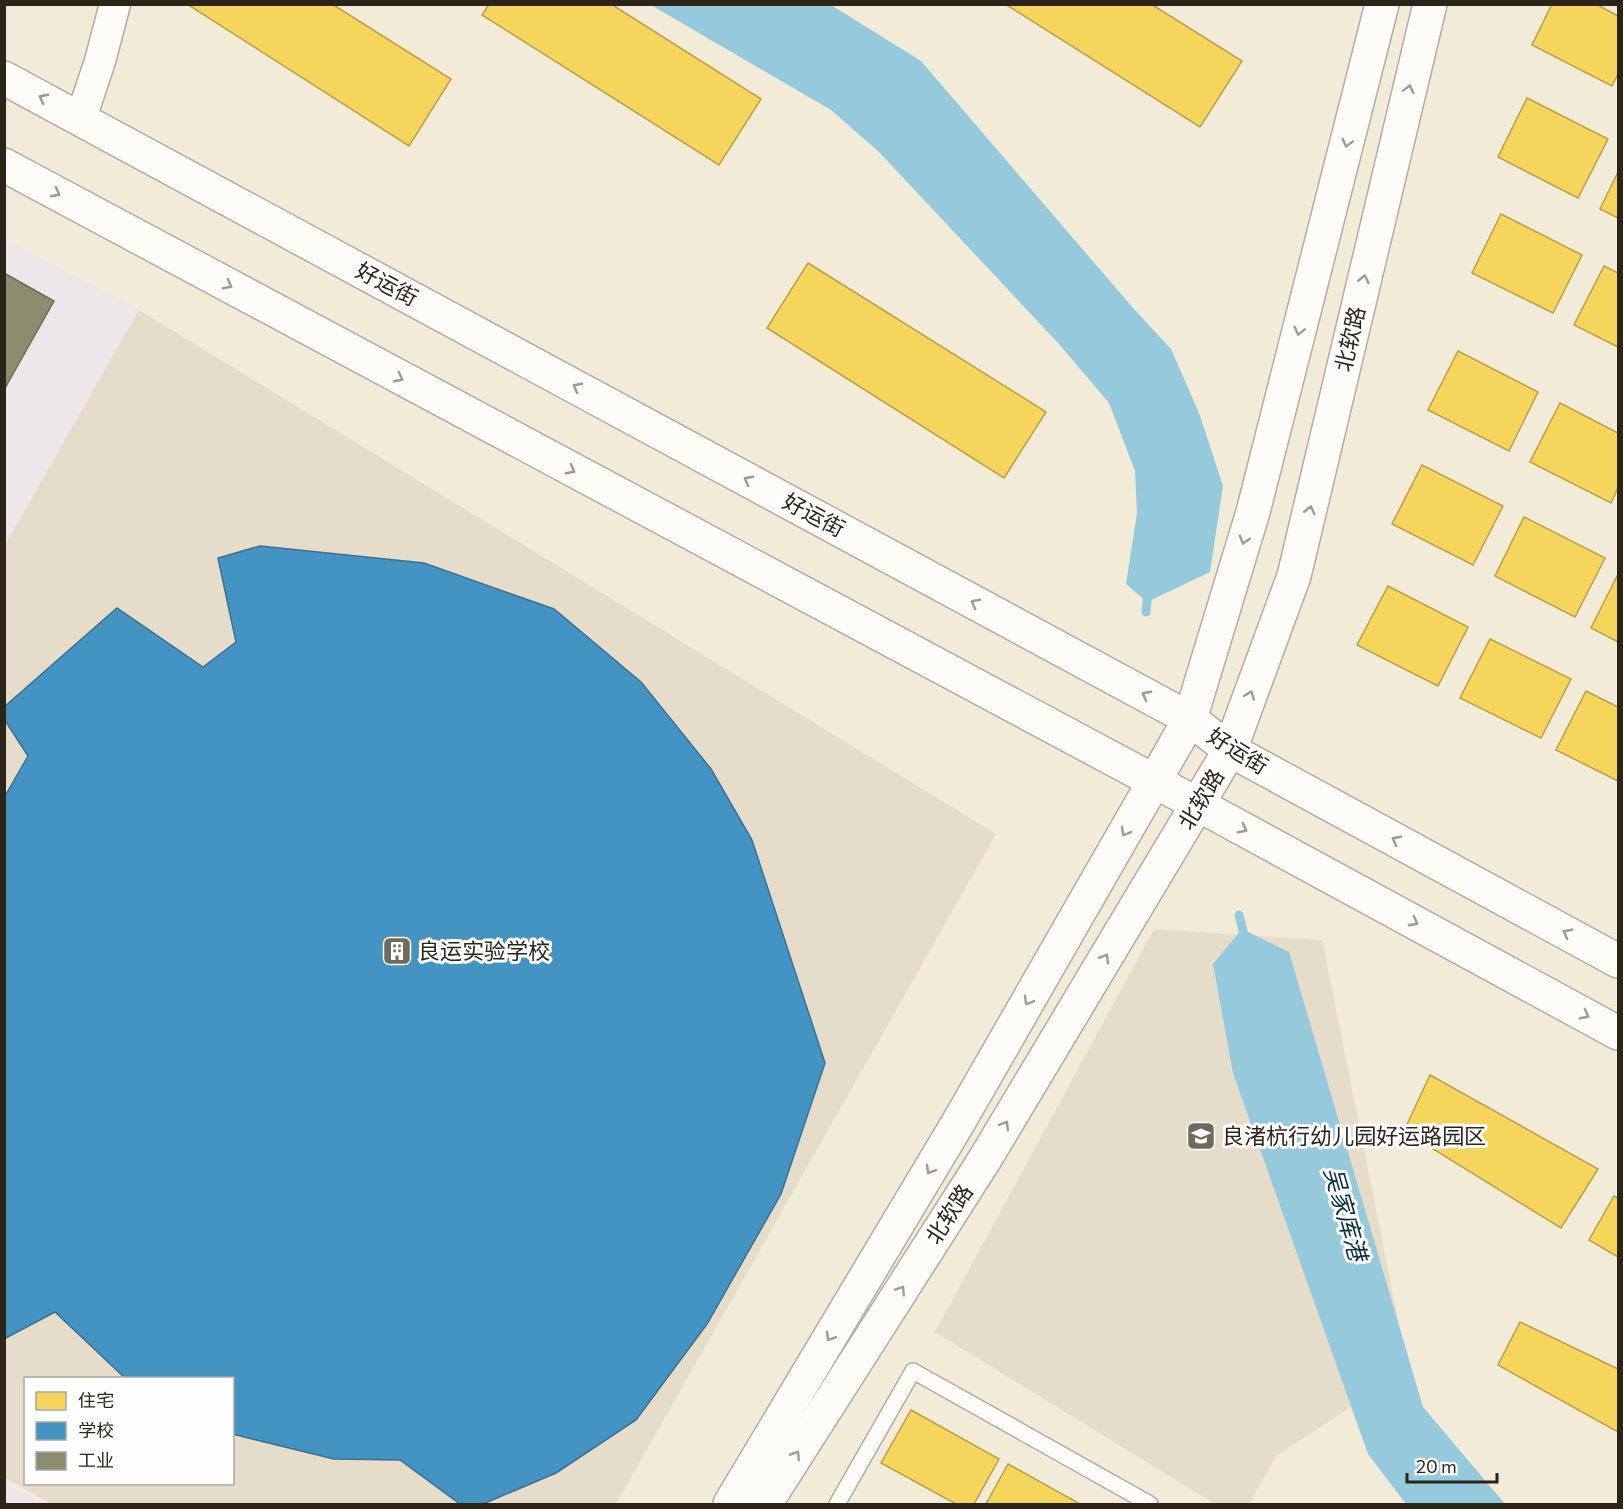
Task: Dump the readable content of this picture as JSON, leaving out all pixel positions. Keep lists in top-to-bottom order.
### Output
{
  "streets": {
    "street": ["好运街", "北软路"]
  },
  "crossings": [
    ["好运街", "北软路"]
  ],
  "water": ["吴家库港"],
  "places": {
    "building": ["良运实验学校"],
    "school or university": ["良渚杭行幼儿园好运路园区"]
  },
  "legend": ["住宅", "学校", "工业"],
  "scale_bar": "20 m"
}
